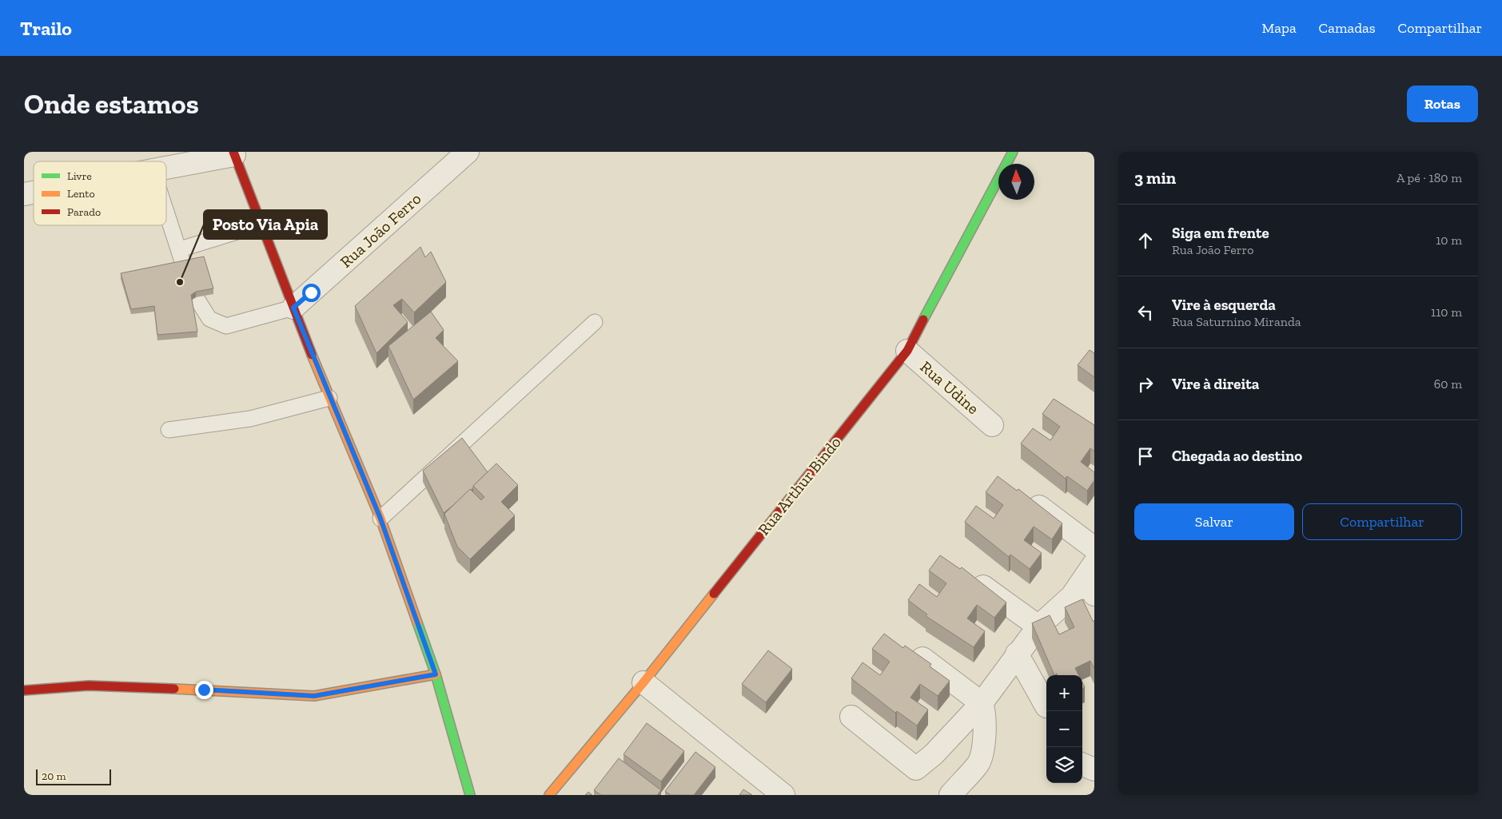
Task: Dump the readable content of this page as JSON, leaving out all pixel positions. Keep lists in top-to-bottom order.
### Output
{
  "streets": {
    "street": ["Rua João Ferro", "Rua Udine", "Rua Arthur Bindo"]
  },
  "crossings": [
    ["Rua Udine", "Rua Arthur Bindo"]
  ],
  "places": ["Posto Via Apia"],
  "legend": ["Livre", "Lento", "Parado"],
  "scale_bar": "20 m",
  "north": "top",
  "page": {
    "header": "Trailo",
    "nav": ["Mapa", "Camadas", "Compartilhar"],
    "buttons": [
      "Rotas",
      ["Salvar", "Compartilhar"]
    ],
    "title": "Onde estamos",
    "heading": ["3 min", "A pé · 180 m"],
    "list": [
      ["Siga em frente", "Rua João Ferro", "10 m"],
      ["Vire à esquerda", "Rua Saturnino Miranda", "110 m"],
      ["Vire à direita", "60 m"],
      "Chegada ao destino"
    ],
    "map_buttons": ["+", "−"],
    "scale": "20 m"
  }
}
